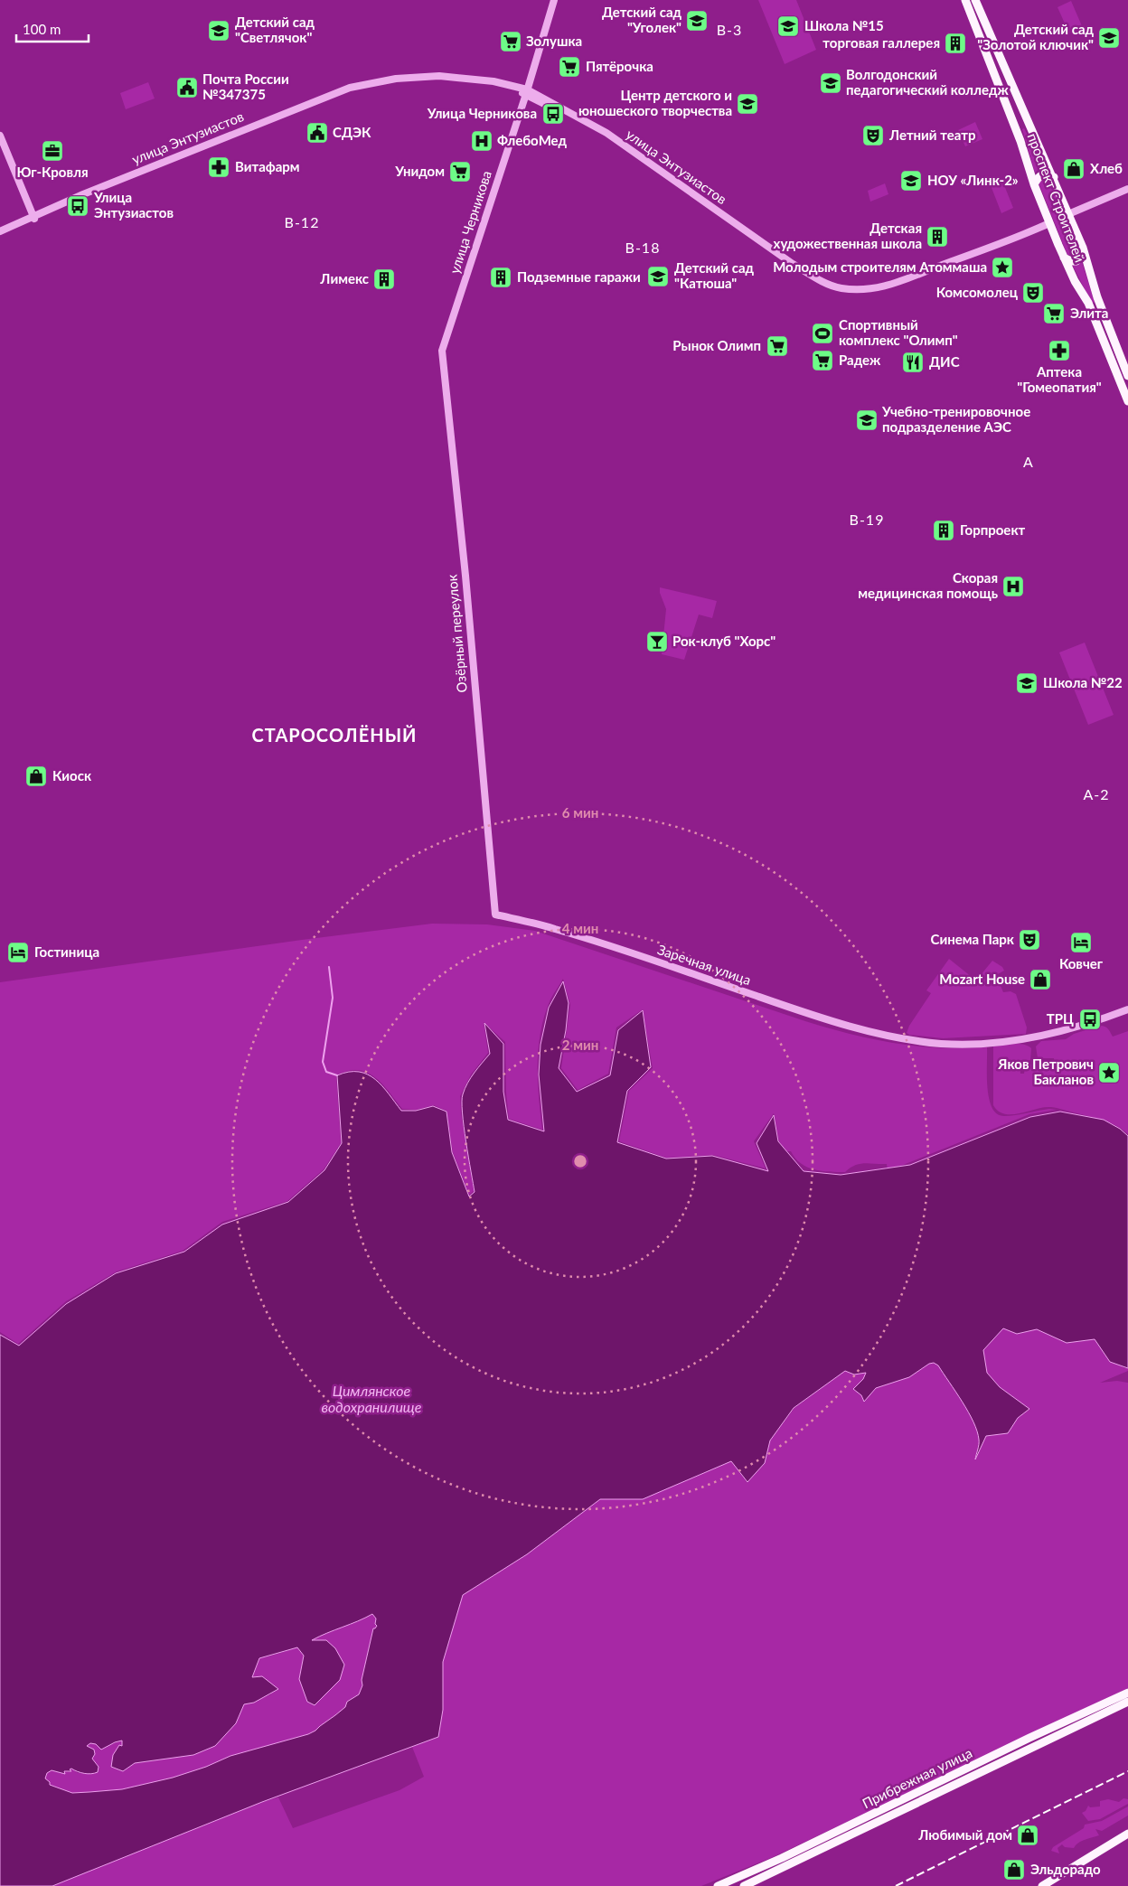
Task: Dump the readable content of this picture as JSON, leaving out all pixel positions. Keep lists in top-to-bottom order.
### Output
{
  "streets": {
    "main road": ["проспект Строителей", "Прибрежная улица"],
    "street": [
      "улица Энтузиастов",
      "улица Черникова",
      "Озёрный переулок",
      "Заречная улица"
    ]
  },
  "crossings": [
    ["улица Энтузиастов", "проспект Строителей"],
    ["улица Энтузиастов", "улица Черникова"],
    ["улица Черникова", "Озёрный переулок"],
    ["Озёрный переулок", "Заречная улица"]
  ],
  "districts": [
    "В-3",
    "В-12",
    "В-18",
    "А",
    "В-19",
    "СТАРОCОЛЁНЫЙ",
    "А-2"
  ],
  "water": ["Цимлянское водохранилище"],
  "places": {
    "school or university": [
      "Детский сад \"Уголек\"",
      "Школа №15",
      "Детский сад \"Светлячок\"",
      "Детский сад \"Золотой ключик\"",
      "Волгодонский педагогический колледж",
      "Центр детского и юношеского творчества",
      "НОУ «Линк-2»",
      "Детский сад \"Катюша\"",
      "Учебно-тренировочное подразделение АЭС",
      "Школа №22"
    ],
    "supermarket": [
      "Золушка",
      "Пятёрочка",
      "Унидом",
      "Элита",
      "Рынок Олимп",
      "Радеж"
    ],
    "building": [
      "торговая галлерея",
      "Детская художественная школа",
      "Подземные гаражи",
      "Лимекс",
      "Горпроект"
    ],
    "public building": ["Почта России №347375", "СДЭК"],
    "bus stop": ["Улица Черникова", "Улица Энтузиастов", "ТРЦ"],
    "theatre": ["Летний театр", "Комсомолец", "Синема Парк"],
    "hospital": ["ФлебоМед", "Скорая медицинская помощь"],
    "office": ["Юг-Кровля"],
    "pharmacy": ["Витафарм", "Аптека \"Гомеопатия\""],
    "shop": [
      "Хлеб",
      "Киоск",
      "Mozart House",
      "Любимый дом",
      "Эльдорадо"
    ],
    "place": ["Молодым строителям Атоммаша", "Яков Петрович Бакланов"],
    "sports": ["Спортивный комплекс \"Олимп\""],
    "restaurant": ["ДИС"],
    "bar": ["Рок-клуб \"Хорс\""],
    "hotel": ["Ковчег", "Гостиница"]
  },
  "scale_bar": "100 m",
  "rings": ["6 мин", "4 мин", "2 мин"]
}
